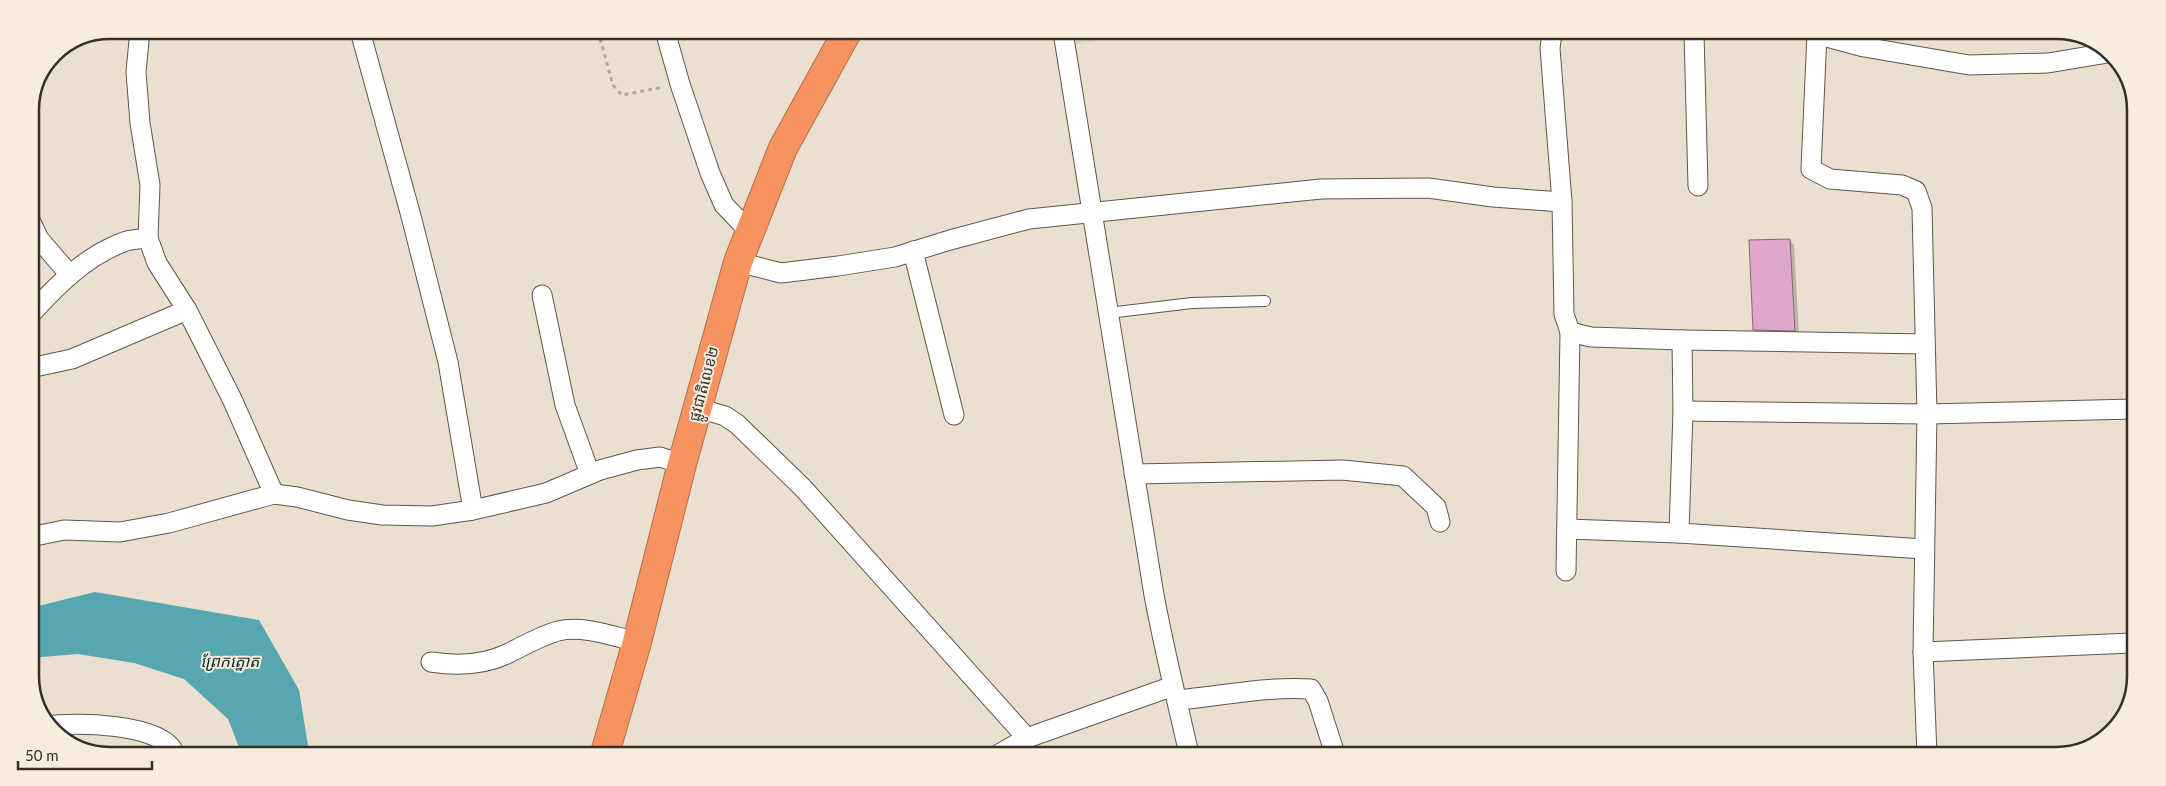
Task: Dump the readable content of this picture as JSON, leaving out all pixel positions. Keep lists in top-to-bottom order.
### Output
{
  "streets": {
    "highway": ["ផ្លូវជាតិលេខ២"]
  },
  "water": ["ព្រែកត្នោត"],
  "scale_bar": "50 m"
}
